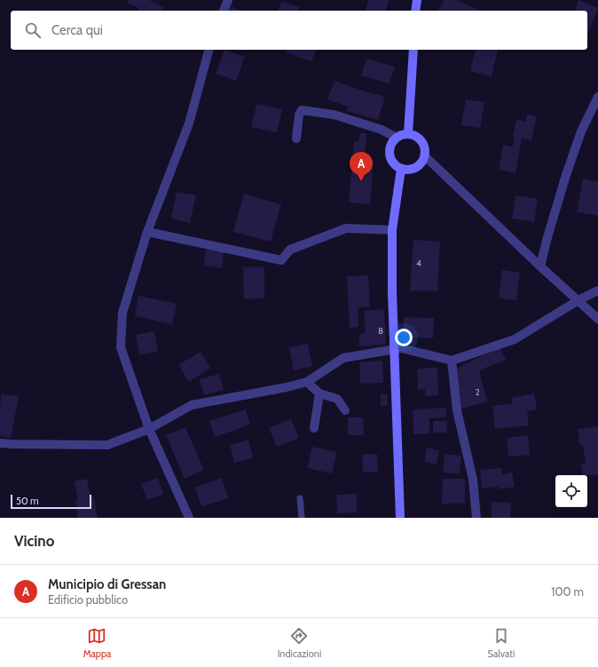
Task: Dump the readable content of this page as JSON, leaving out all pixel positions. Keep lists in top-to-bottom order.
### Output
{
  "house_numbers": ["4", "8", "2"],
  "scale_bar": "50 m",
  "page": {
    "search": "Cerca qui",
    "pins": "A",
    "scale": "50 m",
    "heading": "Vicino",
    "list": [
      {
        "mark": "A",
        "name": "Municipio di Gressan",
        "note": "Edificio pubblico",
        "value": "100 m"
      }
    ],
    "nav": ["Mappa", "Indicazioni", "Salvati"]
  }
}
